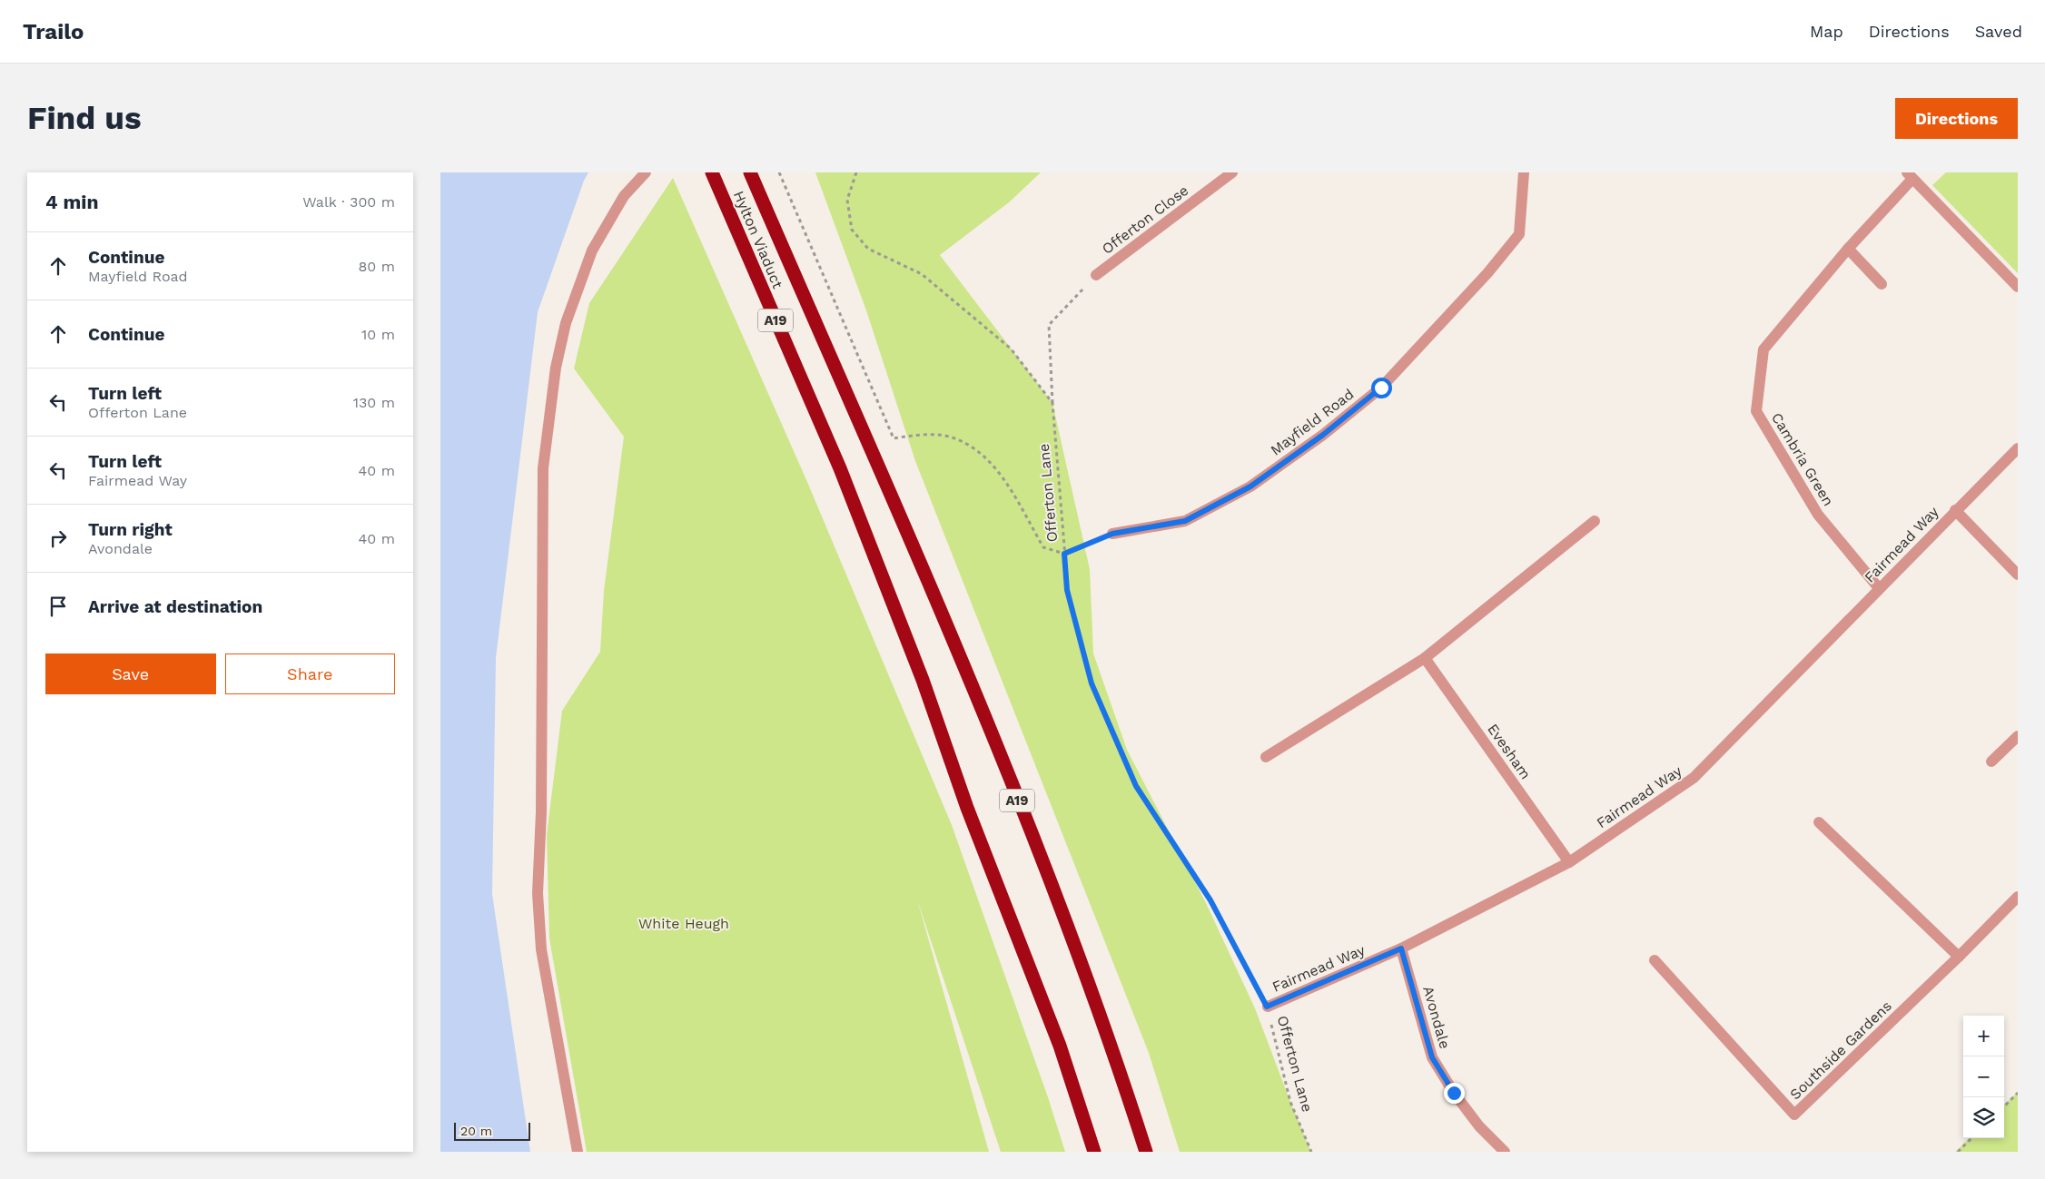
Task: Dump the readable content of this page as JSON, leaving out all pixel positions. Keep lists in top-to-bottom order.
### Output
{
  "streets": {
    "highway": ["Hylton Viaduct", "A19"],
    "street": [
      "Offerton Close",
      "Mayfield Road",
      "Cambria Green",
      "Fairmead Way",
      "Evesham",
      "Avondale",
      "Southside Gardens"
    ],
    "path": ["Offerton Lane"]
  },
  "crossings": [
    ["Offerton Close", "Offerton Lane"],
    ["Cambria Green", "Fairmead Way"],
    ["Offerton Lane", "Fairmead Way"],
    ["Fairmead Way", "Evesham"],
    ["Fairmead Way", "Avondale"]
  ],
  "parks": ["White Heugh"],
  "scale_bar": "20 m",
  "page": {
    "header": "Trailo",
    "nav": ["Map", "Directions", "Saved"],
    "buttons": [
      "Directions",
      ["Save", "Share"]
    ],
    "title": "Find us",
    "heading": ["4 min", "Walk · 300 m"],
    "list": [
      ["Continue", "Mayfield Road", "80 m"],
      ["Continue", "10 m"],
      ["Turn left", "Offerton Lane", "130 m"],
      ["Turn left", "Fairmead Way", "40 m"],
      ["Turn right", "Avondale", "40 m"],
      "Arrive at destination"
    ],
    "map_buttons": ["+", "−"],
    "scale": "20 m"
  }
}
